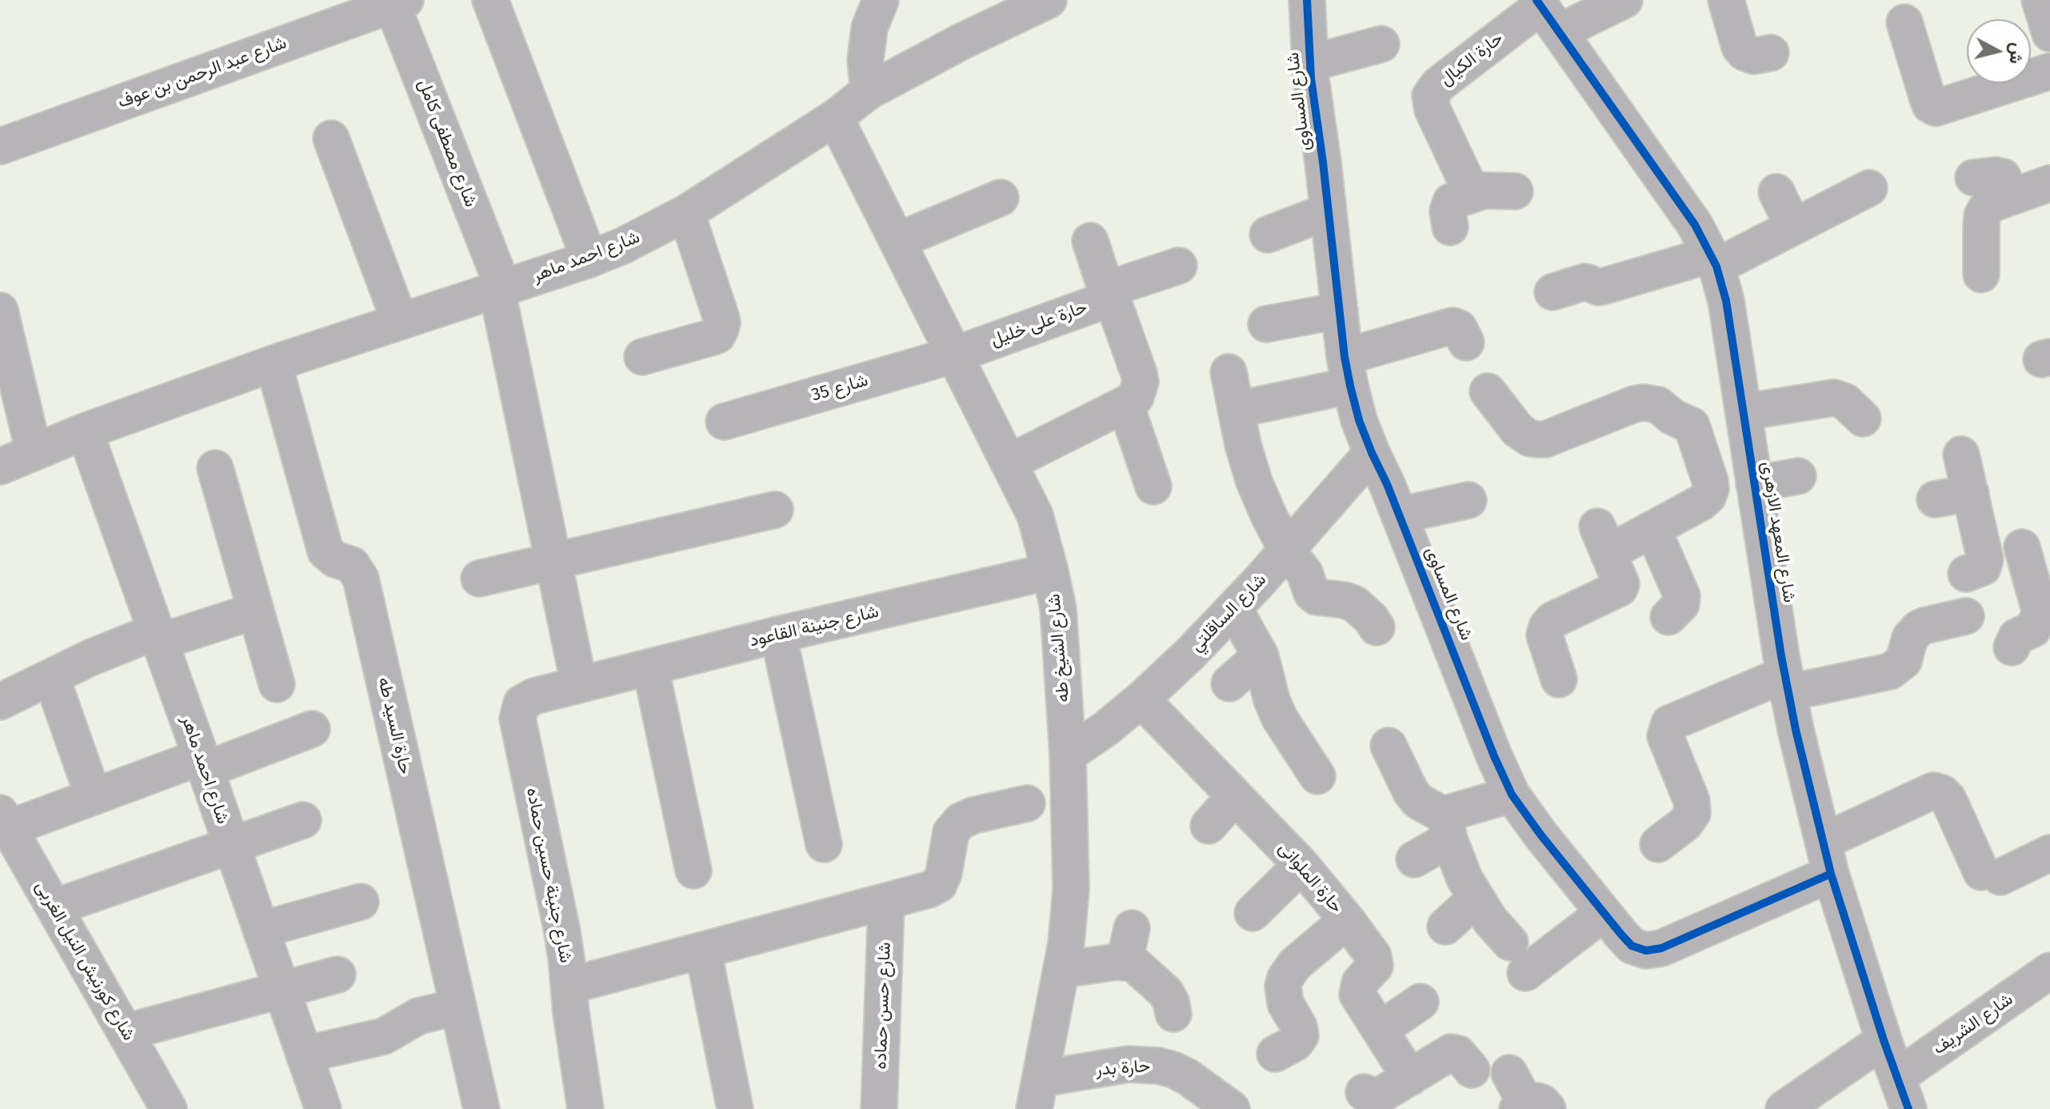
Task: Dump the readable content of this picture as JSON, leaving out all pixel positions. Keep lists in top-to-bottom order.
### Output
{
  "streets": {
    "street": [
      "حارة الكيال",
      "شارع عبد الرحمن بن عوف",
      "شارع المساوى",
      "شارع مصطفى كامل",
      "شارع احمد ماهر",
      "حارة على خليل",
      "شارع 35",
      "شارع المعهد الازهرى",
      "شارع الساقلتي",
      "شارع جنينة القاعود",
      "شارع الشيخ طه",
      "حارة السيد طه",
      "شارع جنينة حسين حماده",
      "حارة الملوانى",
      "شارع كورنيش النيل الغربى",
      "شارع حسن حماده",
      "شارع الشريف",
      "حارة بدر"
    ]
  },
  "crossings": [
    ["حارة الكيال", "شارع المعهد الازهرى"],
    ["شارع عبد الرحمن بن عوف", "شارع مصطفى كامل"],
    ["شارع المساوى", "شارع المعهد الازهرى"],
    ["شارع المساوى", "شارع الساقلتي"],
    ["شارع مصطفى كامل", "شارع احمد ماهر"],
    ["شارع مصطفى كامل", "شارع جنينة القاعود"],
    ["شارع مصطفى كامل", "شارع جنينة حسين حماده"],
    ["شارع احمد ماهر", "شارع الشيخ طه"],
    ["شارع احمد ماهر", "حارة السيد طه"],
    ["حارة على خليل", "شارع 35"],
    ["حارة على خليل", "شارع الشيخ طه"],
    ["شارع 35", "شارع الشيخ طه"],
    ["شارع المعهد الازهرى", "شارع الشريف"],
    ["شارع الساقلتي", "شارع الشيخ طه"],
    ["شارع الساقلتي", "حارة الملوانى"],
    ["شارع جنينة القاعود", "شارع الشيخ طه"],
    ["شارع جنينة القاعود", "شارع جنينة حسين حماده"],
    ["شارع الشيخ طه", "حارة بدر"]
  ],
  "north": "right"
}
